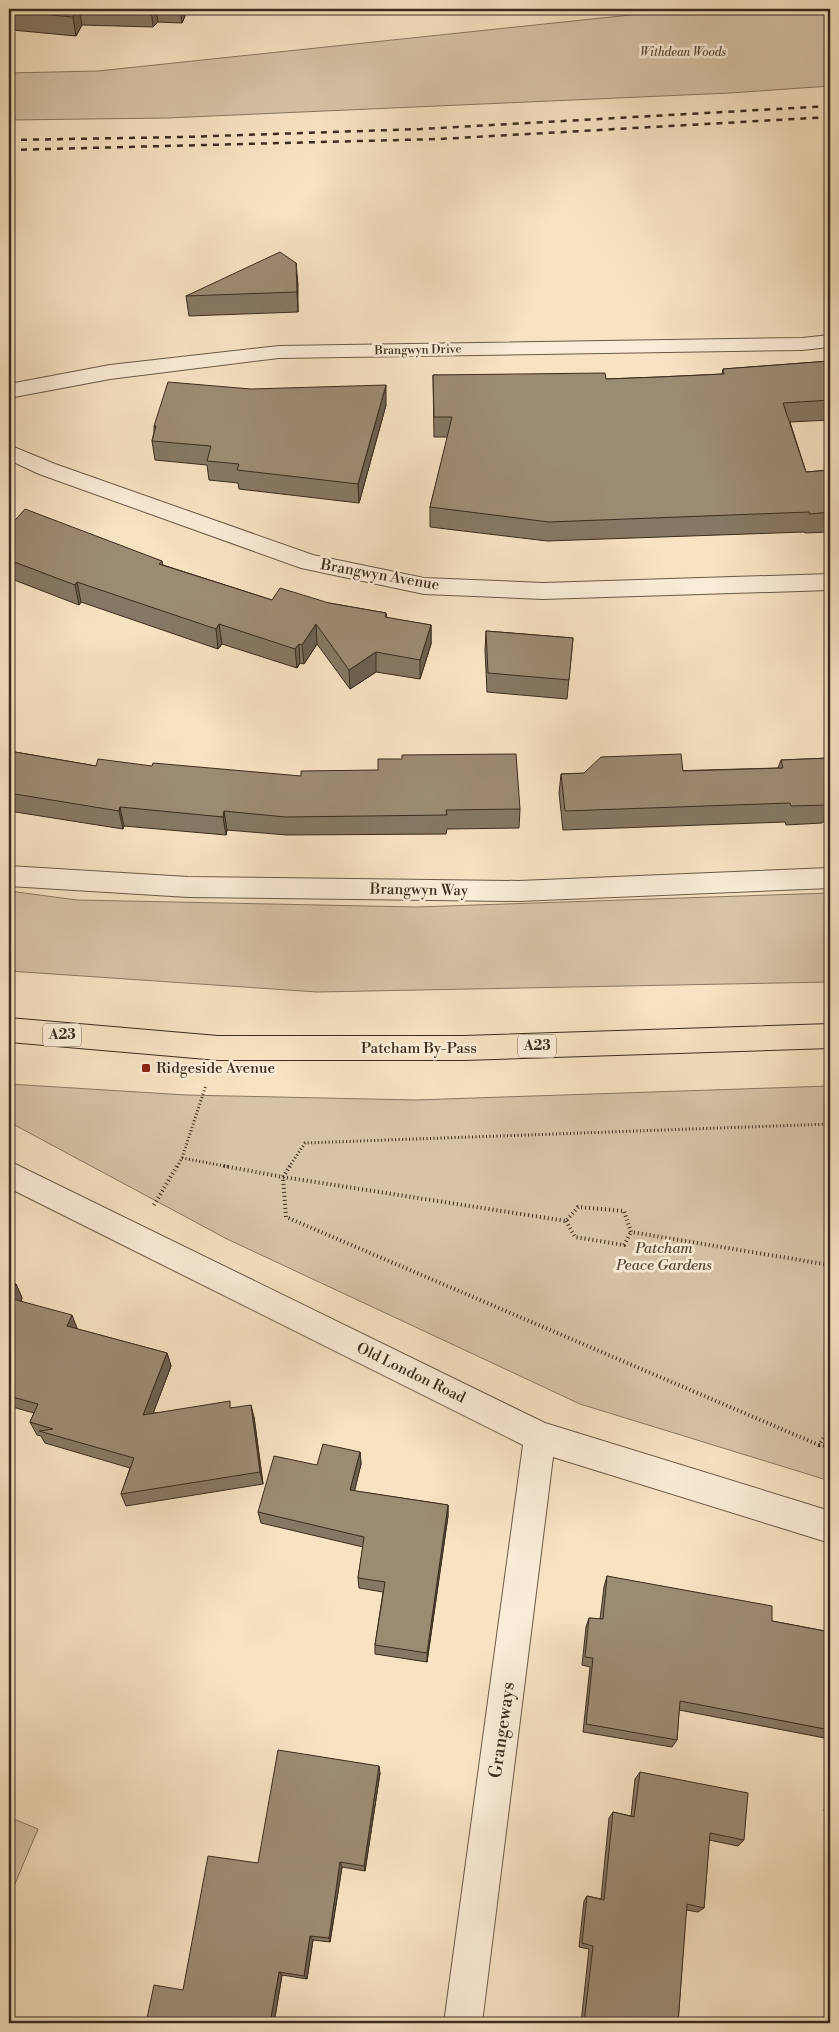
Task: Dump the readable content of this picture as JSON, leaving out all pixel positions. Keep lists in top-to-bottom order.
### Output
{
  "streets": {
    "highway": ["A23", "Patcham By-Pass"],
    "street": [
      "Brangwyn Drive",
      "Brangwyn Avenue",
      "Brangwyn Way",
      "Old London Road",
      "Grangeways"
    ]
  },
  "crossings": [
    ["Old London Road", "Grangeways"]
  ],
  "parks": ["Withdean Woods", "Patcham Peace Gardens"],
  "places": {
    "transit": ["Ridgeside Avenue"]
  }
}
